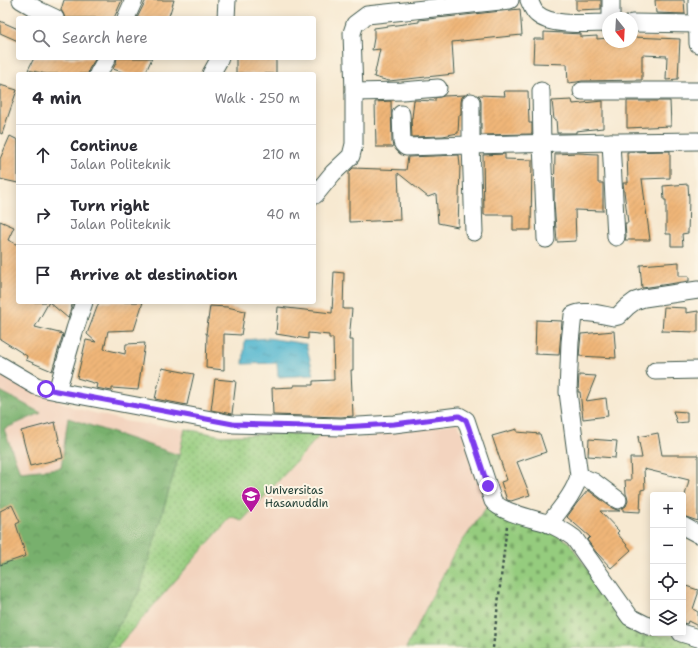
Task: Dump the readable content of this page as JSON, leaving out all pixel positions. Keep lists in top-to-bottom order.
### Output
{
  "places": {
    "school or university": ["Universitas Hasanuddin"]
  },
  "north": "bottom",
  "page": {
    "search": "Search here",
    "heading": ["4 min", "Walk · 250 m"],
    "list": [
      ["Continue", "Jalan Politeknik", "210 m"],
      ["Turn right", "Jalan Politeknik", "40 m"],
      "Arrive at destination"
    ],
    "map_buttons": ["+", "−"]
  }
}
